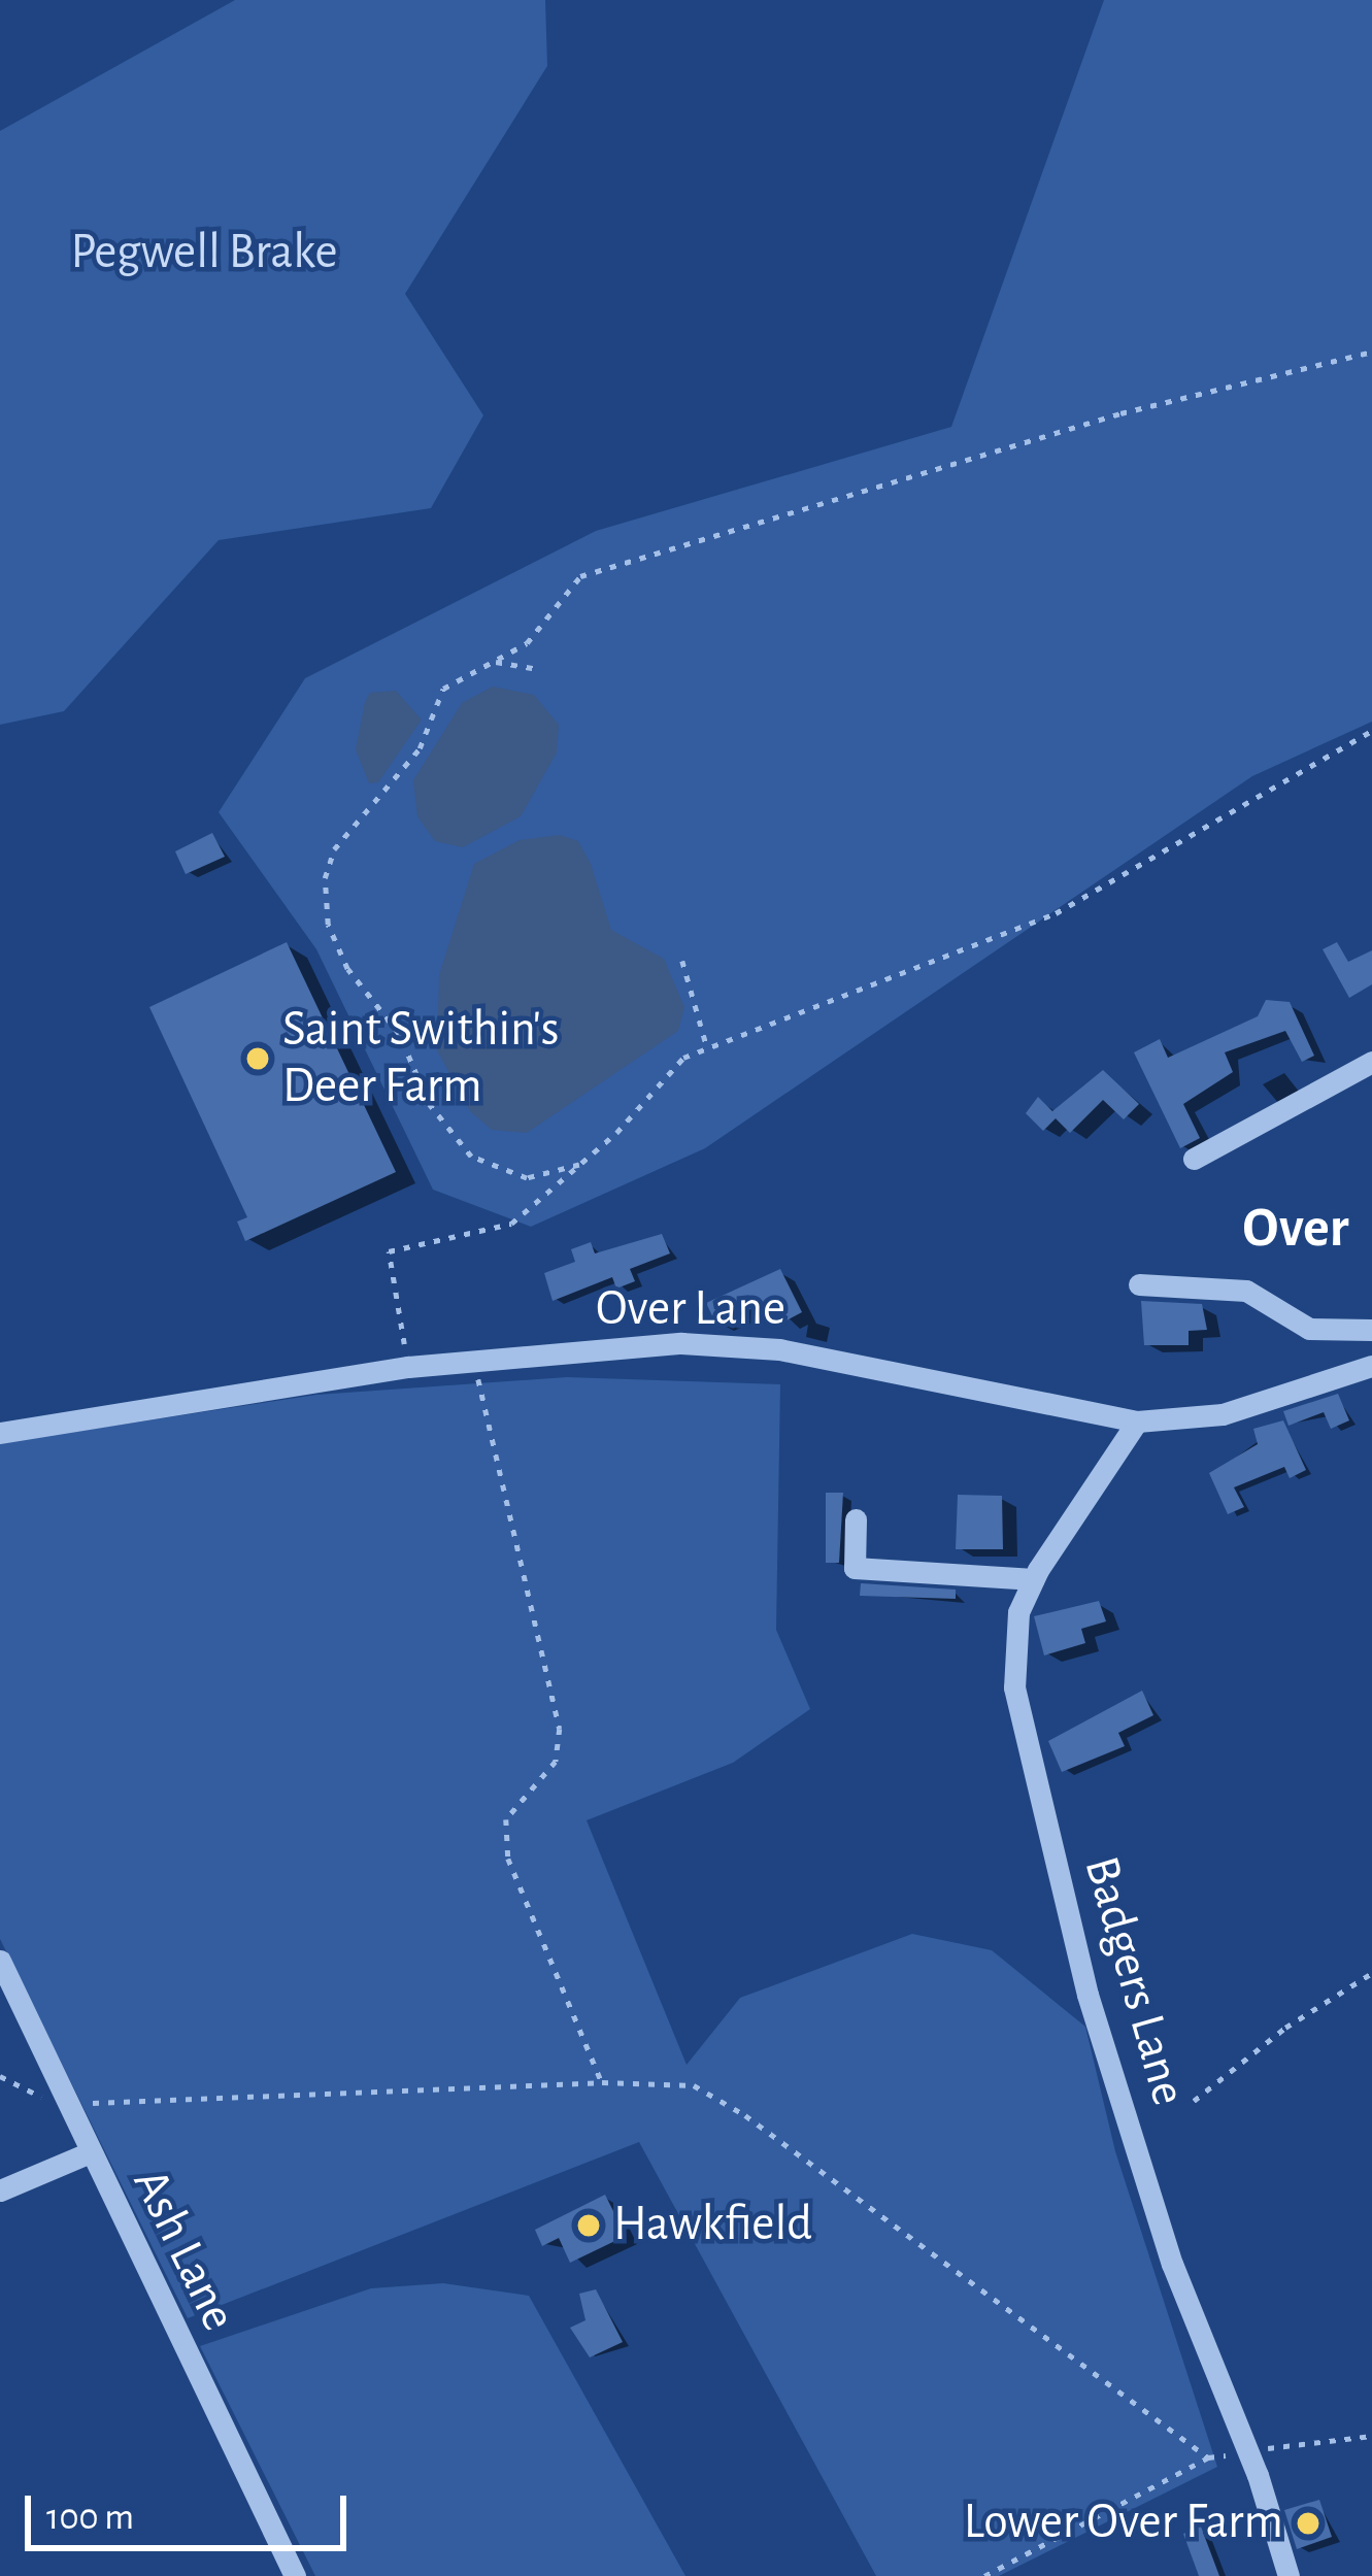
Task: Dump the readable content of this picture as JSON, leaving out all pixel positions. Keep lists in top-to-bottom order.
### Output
{
  "streets": {
    "street": ["Over Lane", "Badgers Lane", "Ash Lane"]
  },
  "crossings": [
    ["Over Lane", "Badgers Lane"]
  ],
  "districts": ["Over"],
  "parks": ["Pegwell Brake"],
  "places": ["Saint Swithin's Deer Farm", "Hawkfield", "Lower Over Farm"],
  "scale_bar": "100 m"
}
